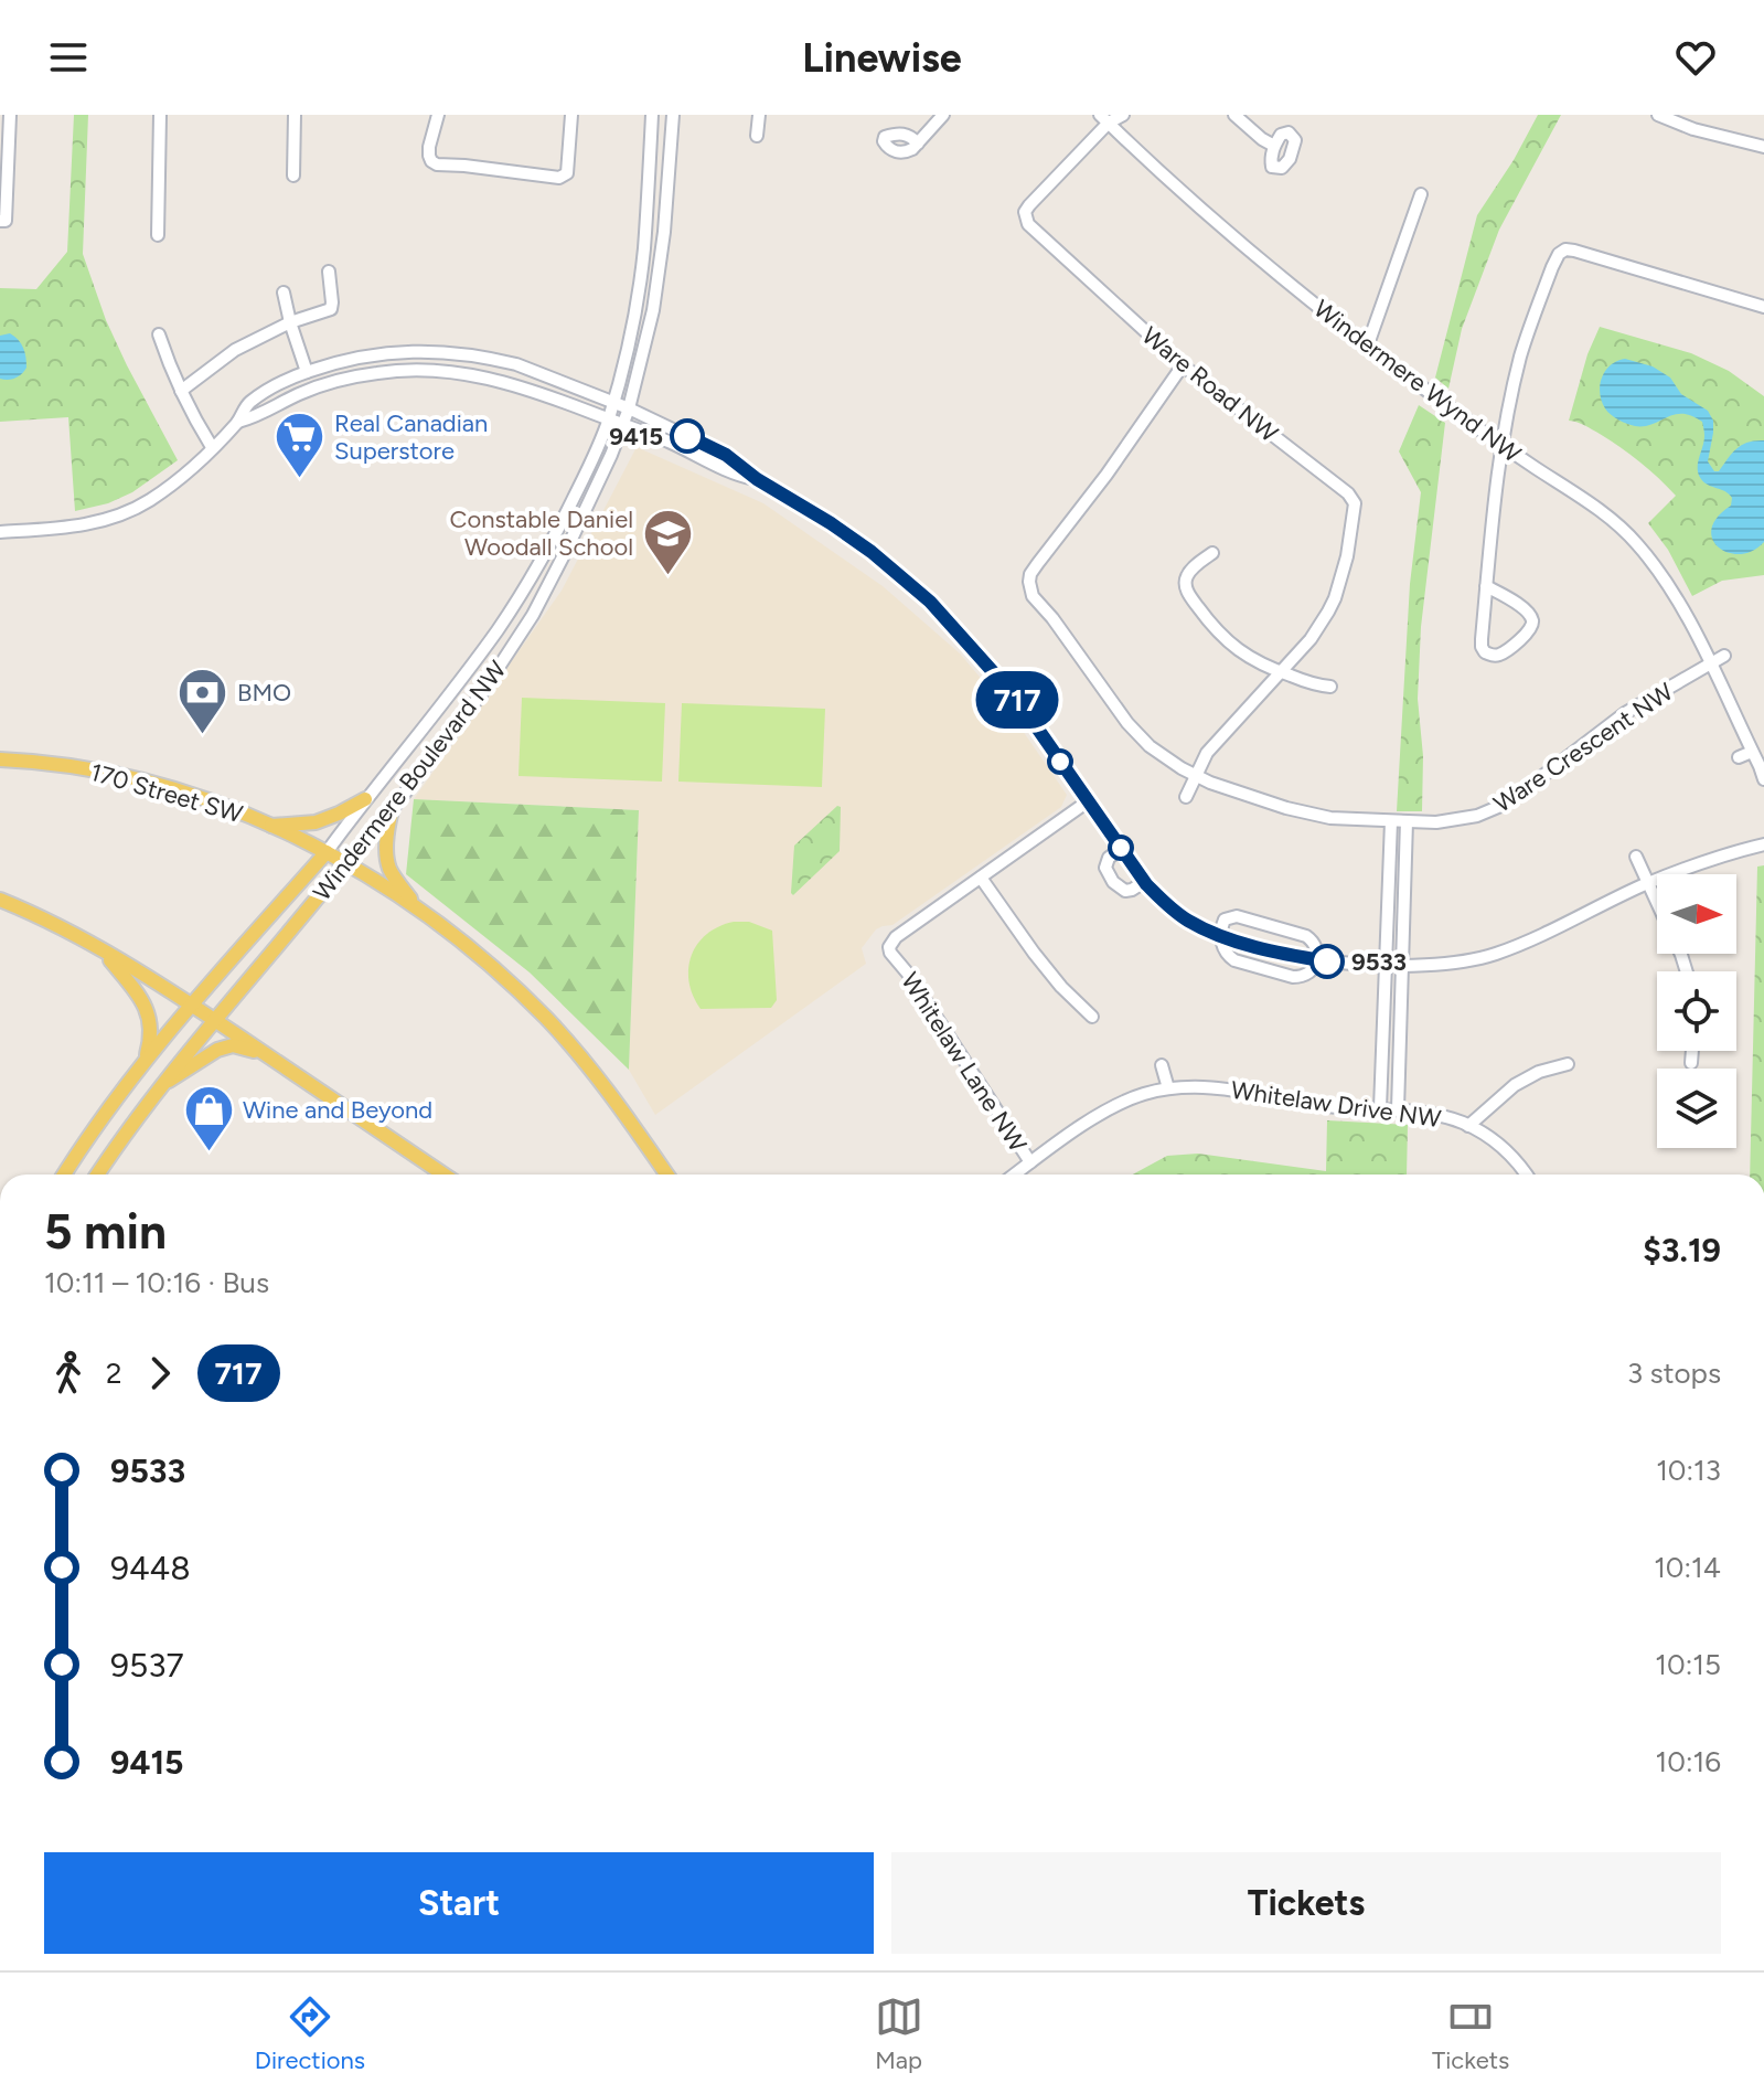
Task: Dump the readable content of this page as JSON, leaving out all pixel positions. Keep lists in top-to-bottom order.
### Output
{
  "streets": {
    "main road": ["Windermere Boulevard NW", "170 Street SW"],
    "street": [
      "Windermere Wynd NW",
      "Ware Road NW",
      "Ware Crescent NW",
      "Whitelaw Lane NW",
      "Whitelaw Drive NW"
    ]
  },
  "crossings": [
    ["Windermere Wynd NW", "Ware Road NW"],
    ["Windermere Wynd NW", "Ware Crescent NW"],
    ["Ware Road NW", "Ware Crescent NW"],
    ["Windermere Boulevard NW", "170 Street SW"],
    ["Whitelaw Lane NW", "Whitelaw Drive NW"]
  ],
  "places": {
    "other": ["9415", "9533"],
    "supermarket": ["Real Canadian Superstore"],
    "school or university": ["Constable Daniel Woodall School"],
    "bank": ["BMO"],
    "shop": ["Wine and Beyond"]
  },
  "lines": ["bus line 717"],
  "north": "right",
  "page": {
    "header": "Linewise",
    "on_map": "717",
    "heading": ["5 min", "10:11 – 10:16 · Bus", "$3.19"],
    "legs": ["2", "717", "3 stops"],
    "list": [
      {
        "name": "9533",
        "value": "10:13"
      },
      {
        "name": "9448",
        "value": "10:14"
      },
      {
        "name": "9537",
        "value": "10:15"
      },
      {
        "name": "9415",
        "value": "10:16"
      }
    ],
    "buttons": ["Start", "Tickets"],
    "tabs": ["Directions", "Map", "Tickets"]
  }
}
